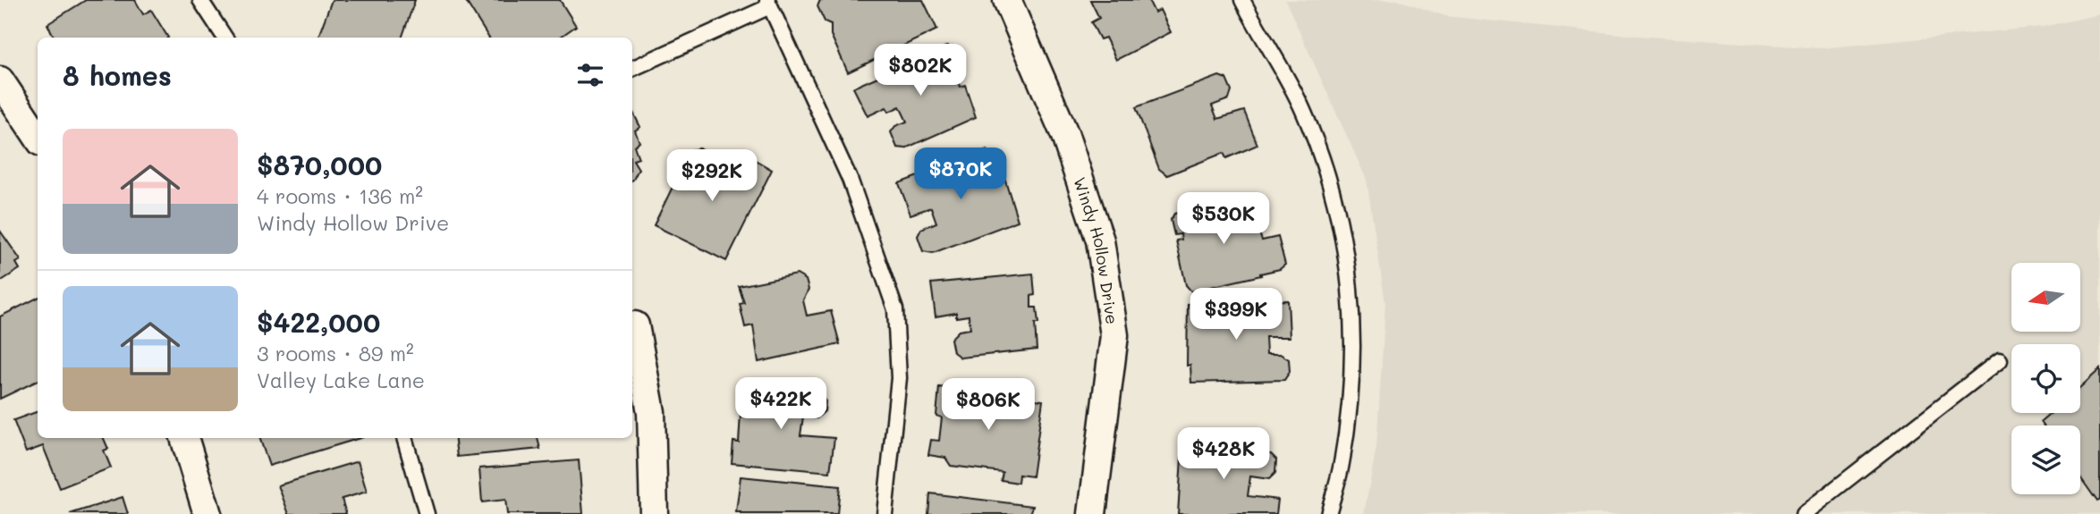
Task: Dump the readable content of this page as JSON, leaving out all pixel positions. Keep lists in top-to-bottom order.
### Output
{
  "streets": {
    "street": ["Windy Hollow Drive"]
  },
  "north": "left",
  "page": {
    "heading": "8 homes",
    "price": [
      "$802K",
      "$870K",
      "$292K",
      "$530K",
      "$399K",
      "$422K",
      "$806K",
      "$428K"
    ],
    "list": [
      {
        "name": "$870,000",
        "note": "4 rooms · 136 m² · Windy Hollow Drive"
      },
      {
        "name": "$422,000",
        "note": "3 rooms · 89 m² · Valley Lake Lane"
      }
    ]
  }
}
